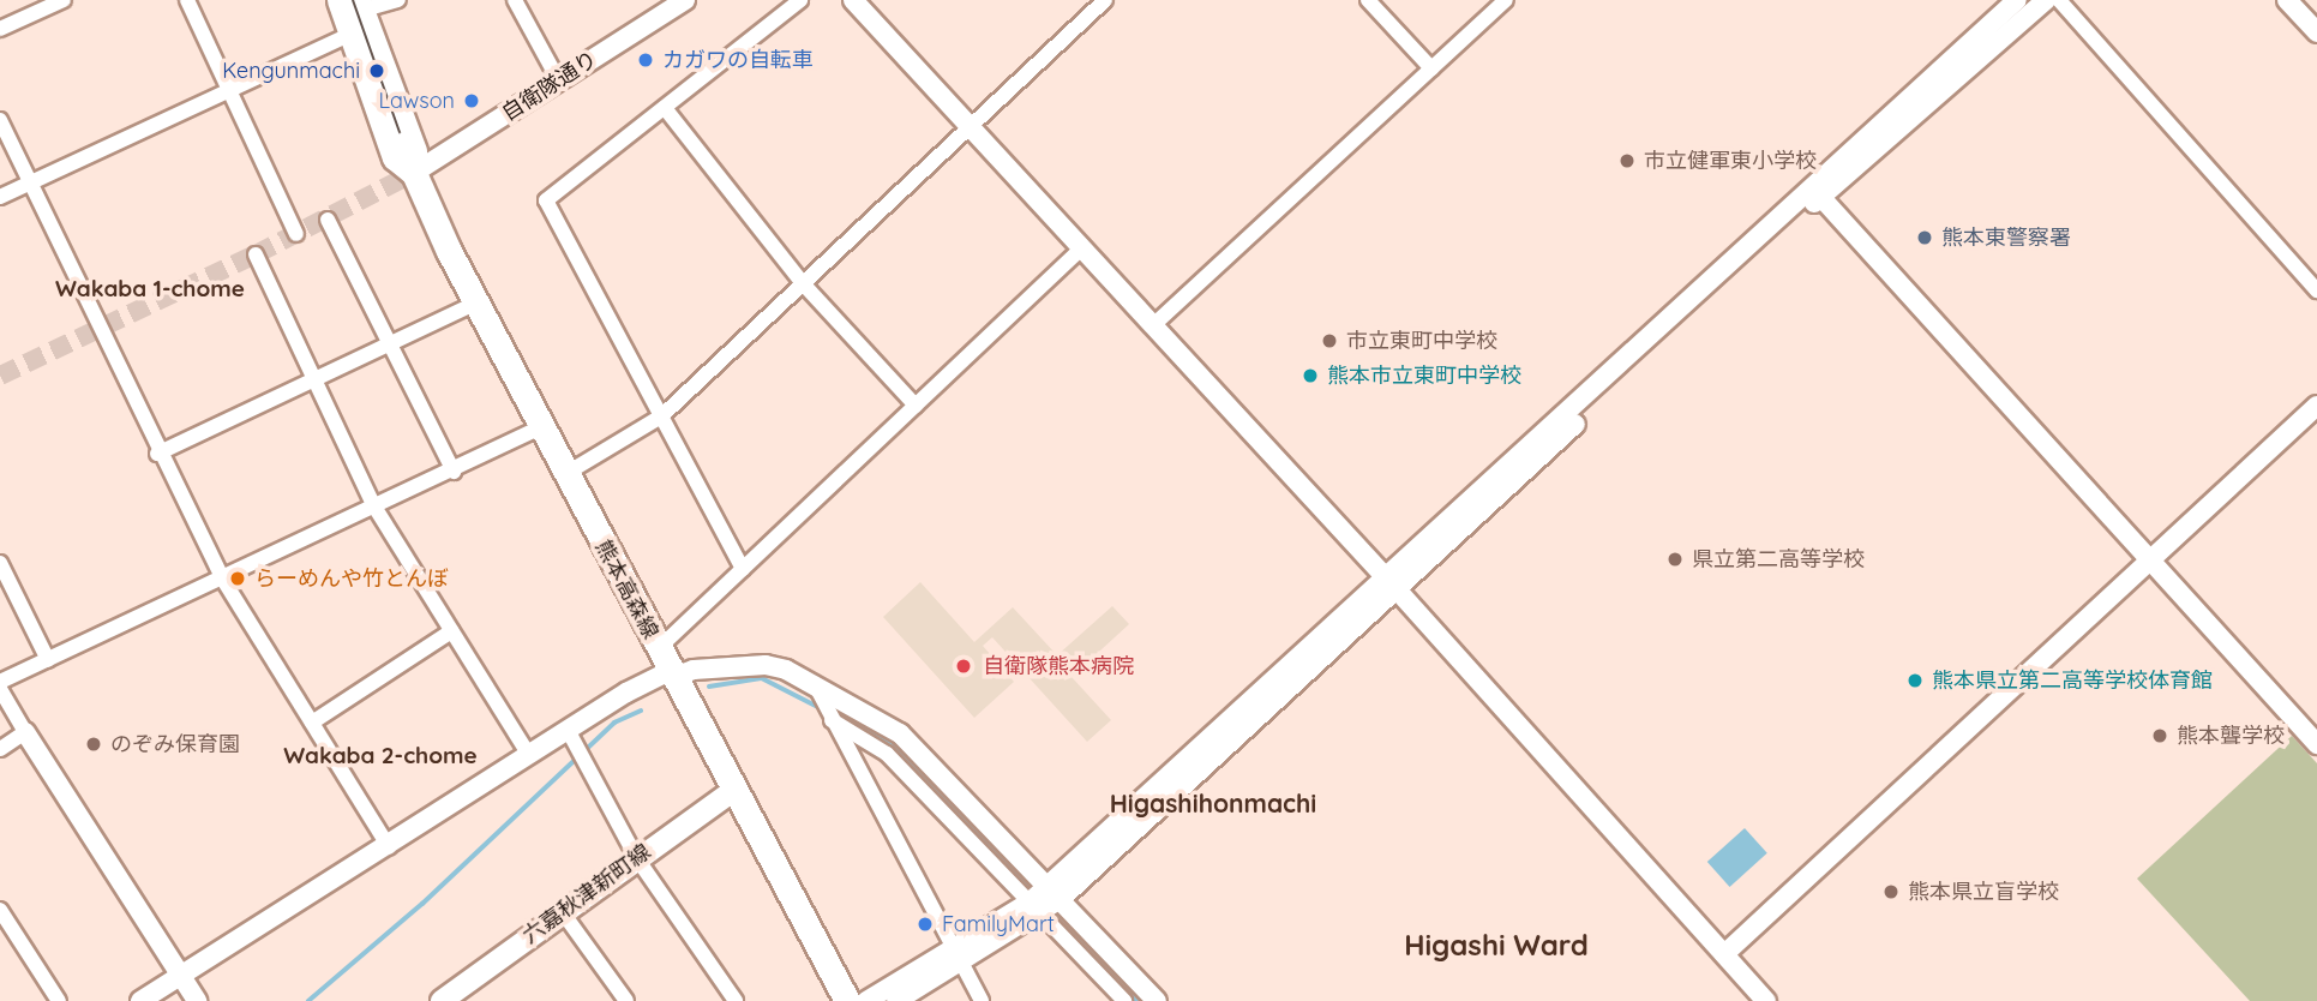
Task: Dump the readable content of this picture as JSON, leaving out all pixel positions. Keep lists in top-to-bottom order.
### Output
{
  "streets": {
    "main road": ["熊本高森線", "六嘉秋津新町線"],
    "street": ["自衛隊通り"]
  },
  "crossings": [
    ["自衛隊通り", "熊本高森線"],
    ["熊本高森線", "六嘉秋津新町線"]
  ],
  "districts": [
    "Wakaba 1-chome",
    "Wakaba 2-chome",
    "Higashihonmachi",
    "Higashi Ward"
  ],
  "places": [
    "カガワの自転車",
    "Kengunmachi",
    "Lawson",
    "市立健軍東小学校",
    "熊本東警察署",
    "市立東町中学校",
    "熊本市立東町中学校",
    "県立第二高等学校",
    "らーめんや竹とんぼ",
    "自衛隊熊本病院",
    "熊本県立第二高等学校体育館",
    "熊本聾学校",
    "のぞみ保育園",
    "熊本県立盲学校",
    "FamilyMart"
  ]
}
